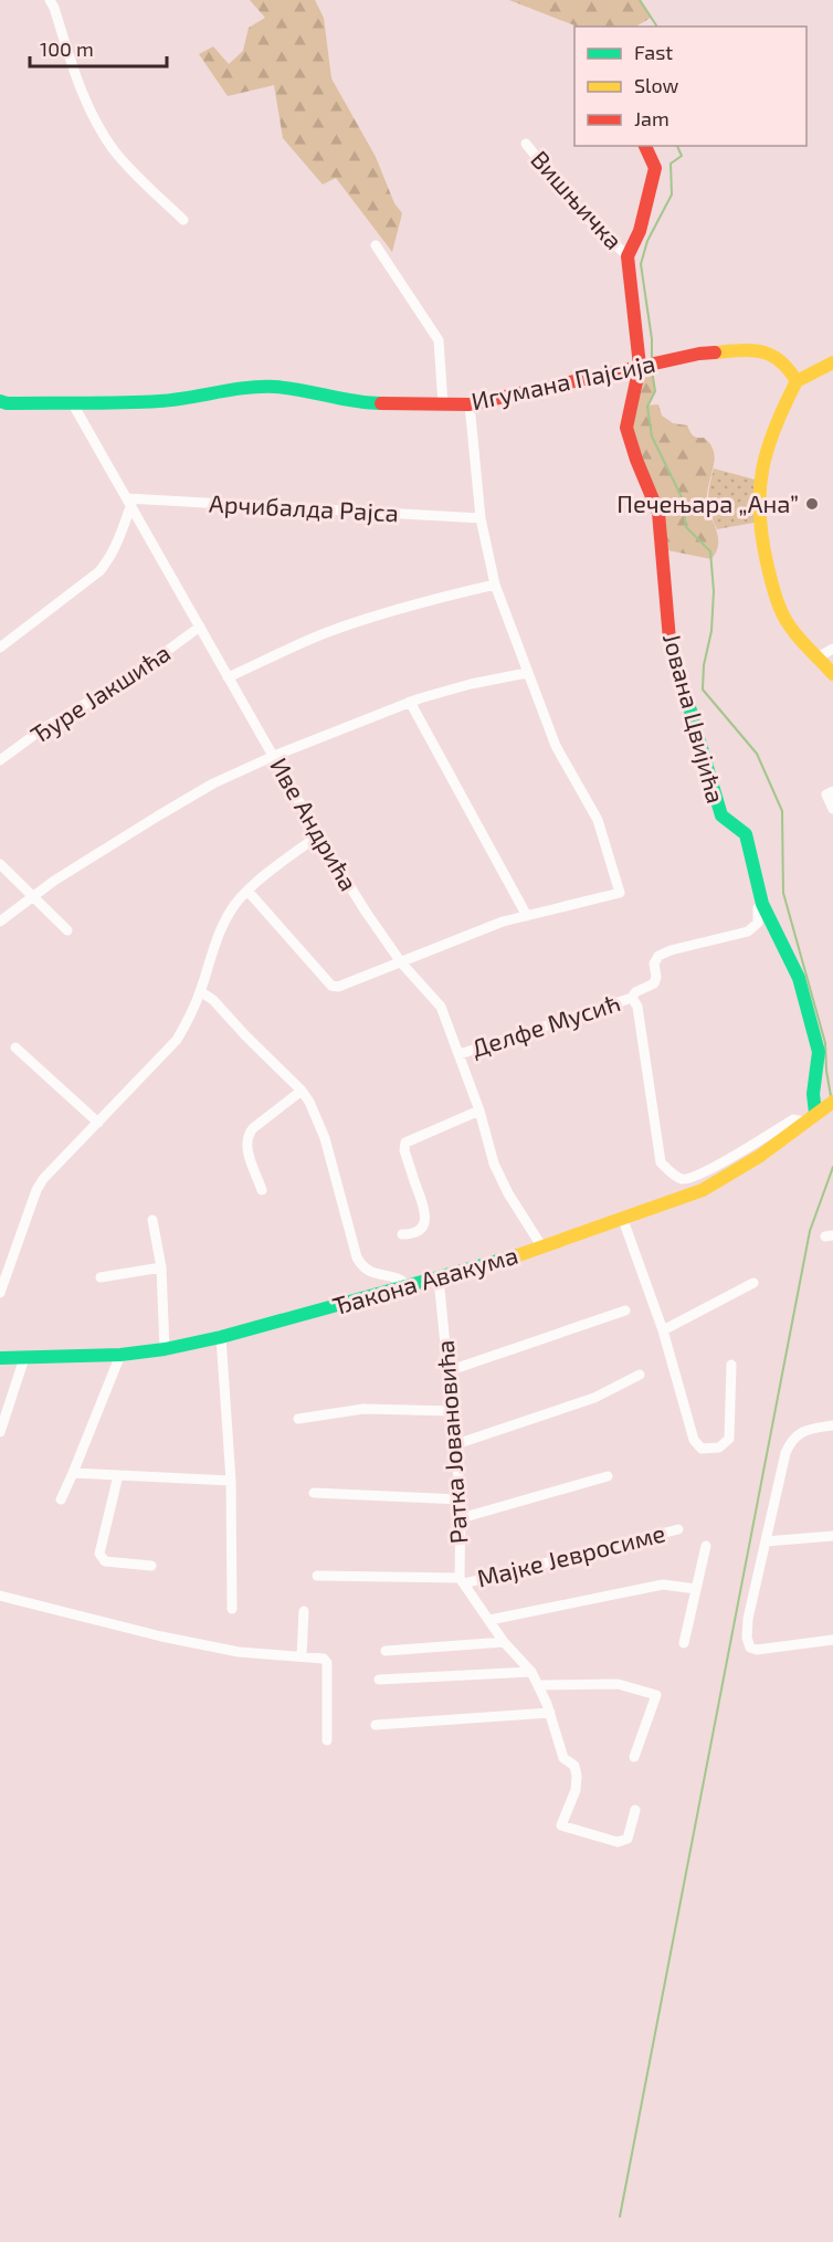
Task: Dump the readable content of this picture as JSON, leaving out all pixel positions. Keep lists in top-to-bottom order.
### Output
{
  "streets": {
    "street": [
      "Вишњичка",
      "Игумана Пајсија",
      "Арчибалда Рајса",
      "Ђуре Јакшића",
      "Јована Цвијића",
      "Иве Андрића",
      "Делфе Мусић",
      "Ђакона Авакума",
      "Ратка Јовановића",
      "Мајке Јевросиме"
    ]
  },
  "crossings": [
    ["Вишњичка", "Јована Цвијића"],
    ["Игумана Пајсија", "Јована Цвијића"],
    ["Игумана Пајсија", "Иве Андрића"],
    ["Арчибалда Рајса", "Иве Андрића"],
    ["Ђуре Јакшића", "Иве Андрића"],
    ["Јована Цвијића", "Ђакона Авакума"],
    ["Иве Андрића", "Делфе Мусић"],
    ["Иве Андрића", "Ђакона Авакума"],
    ["Ђакона Авакума", "Ратка Јовановића"],
    ["Ратка Јовановића", "Мајке Јевросиме"]
  ],
  "places": ["Печењара „Ана”"],
  "legend": ["Fast", "Slow", "Jam"],
  "scale_bar": "100 m"
}
